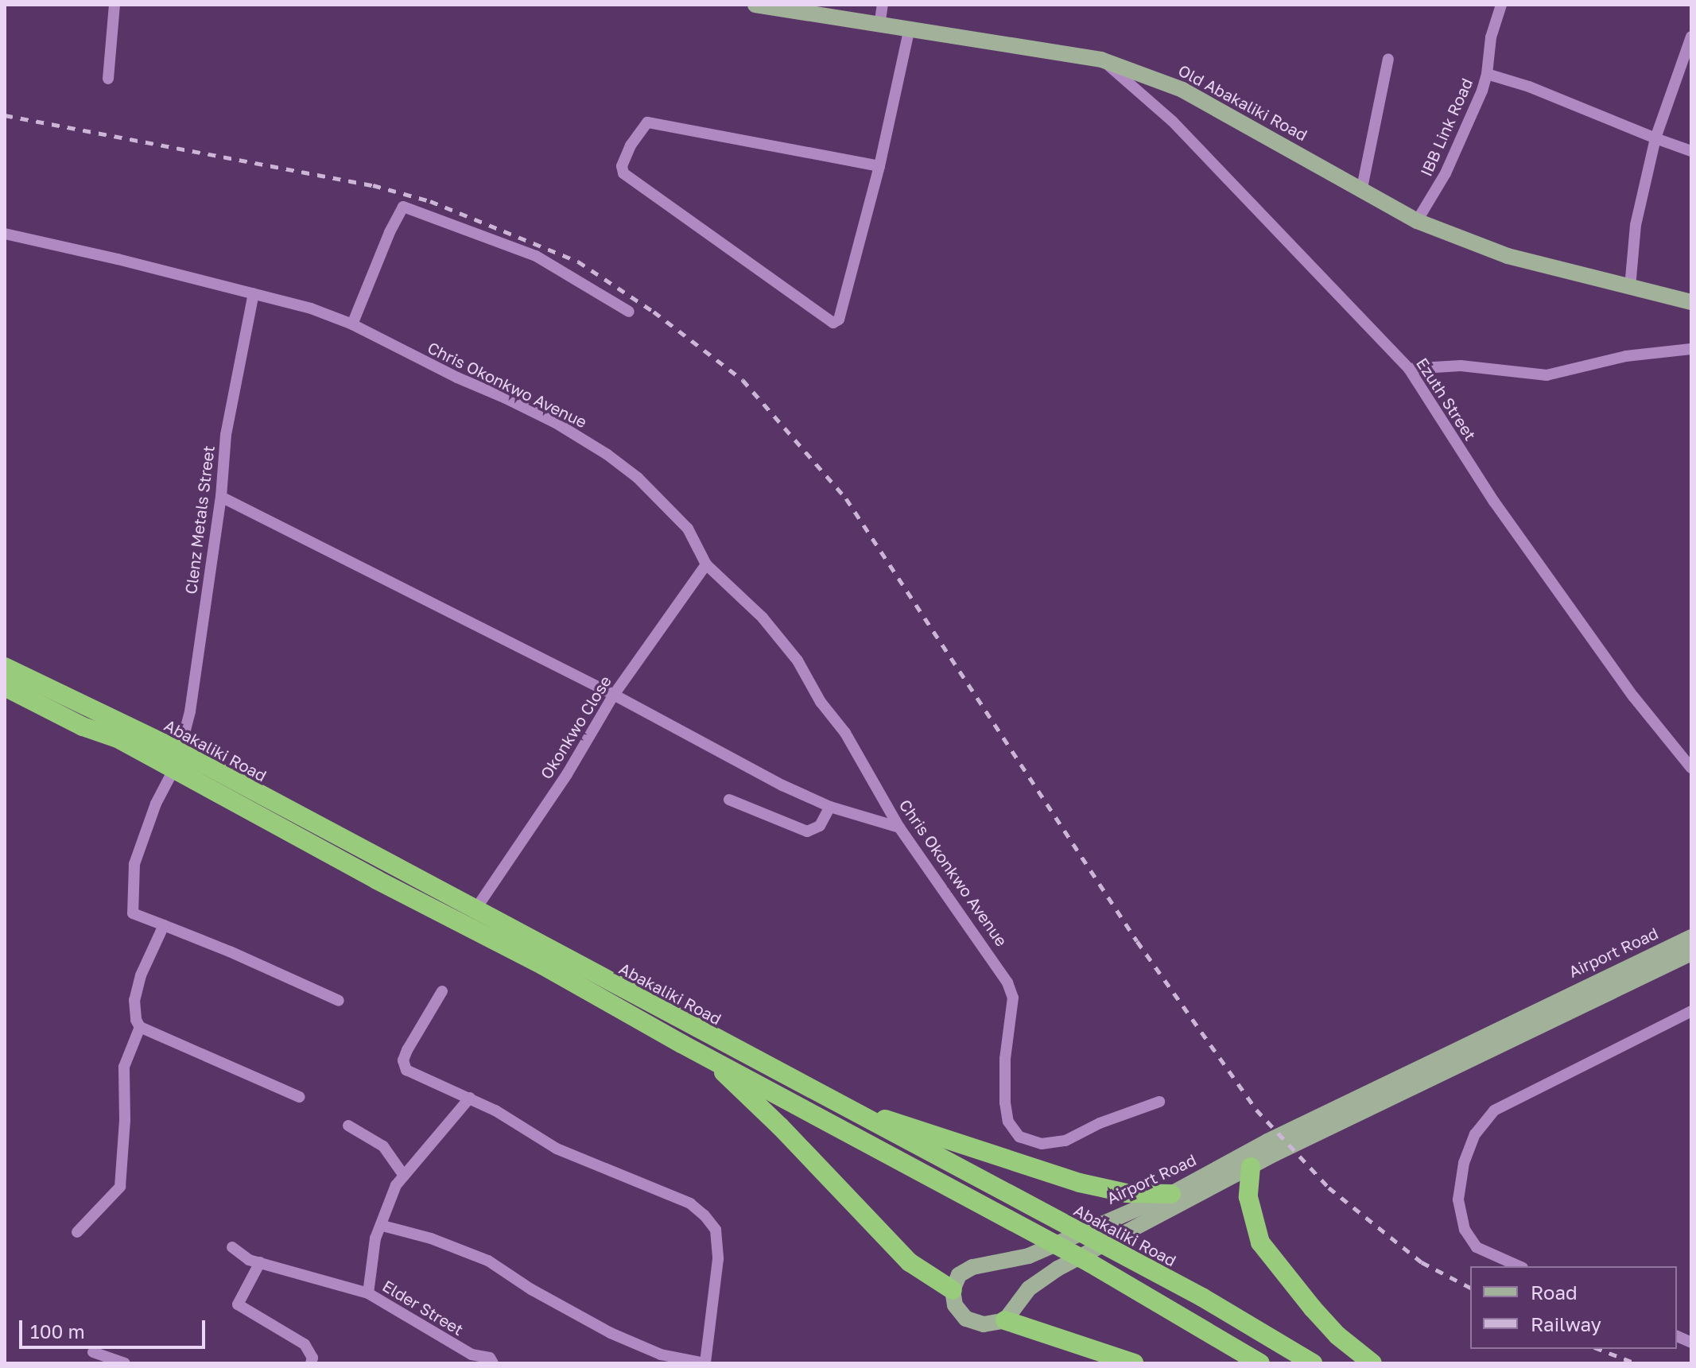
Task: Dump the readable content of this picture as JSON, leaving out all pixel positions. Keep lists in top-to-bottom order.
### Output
{
  "streets": {
    "highway": ["Abakaliki Road"],
    "main road": ["Old Abakaliki Road", "Airport Road"],
    "street": [
      "IBB Link Road",
      "Chris Okonkwo Avenue",
      "Ezuth Street",
      "Clenz Metals Street",
      "Okonkwo Close",
      "Elder Street"
    ]
  },
  "crossings": [
    ["Old Abakaliki Road", "IBB Link Road"],
    ["Old Abakaliki Road", "Ezuth Street"],
    ["Chris Okonkwo Avenue", "Clenz Metals Street"],
    ["Chris Okonkwo Avenue", "Okonkwo Close"],
    ["Clenz Metals Street", "Abakaliki Road"],
    ["Okonkwo Close", "Abakaliki Road"]
  ],
  "legend": ["Road", "Railway"],
  "scale_bar": "100 m"
}
